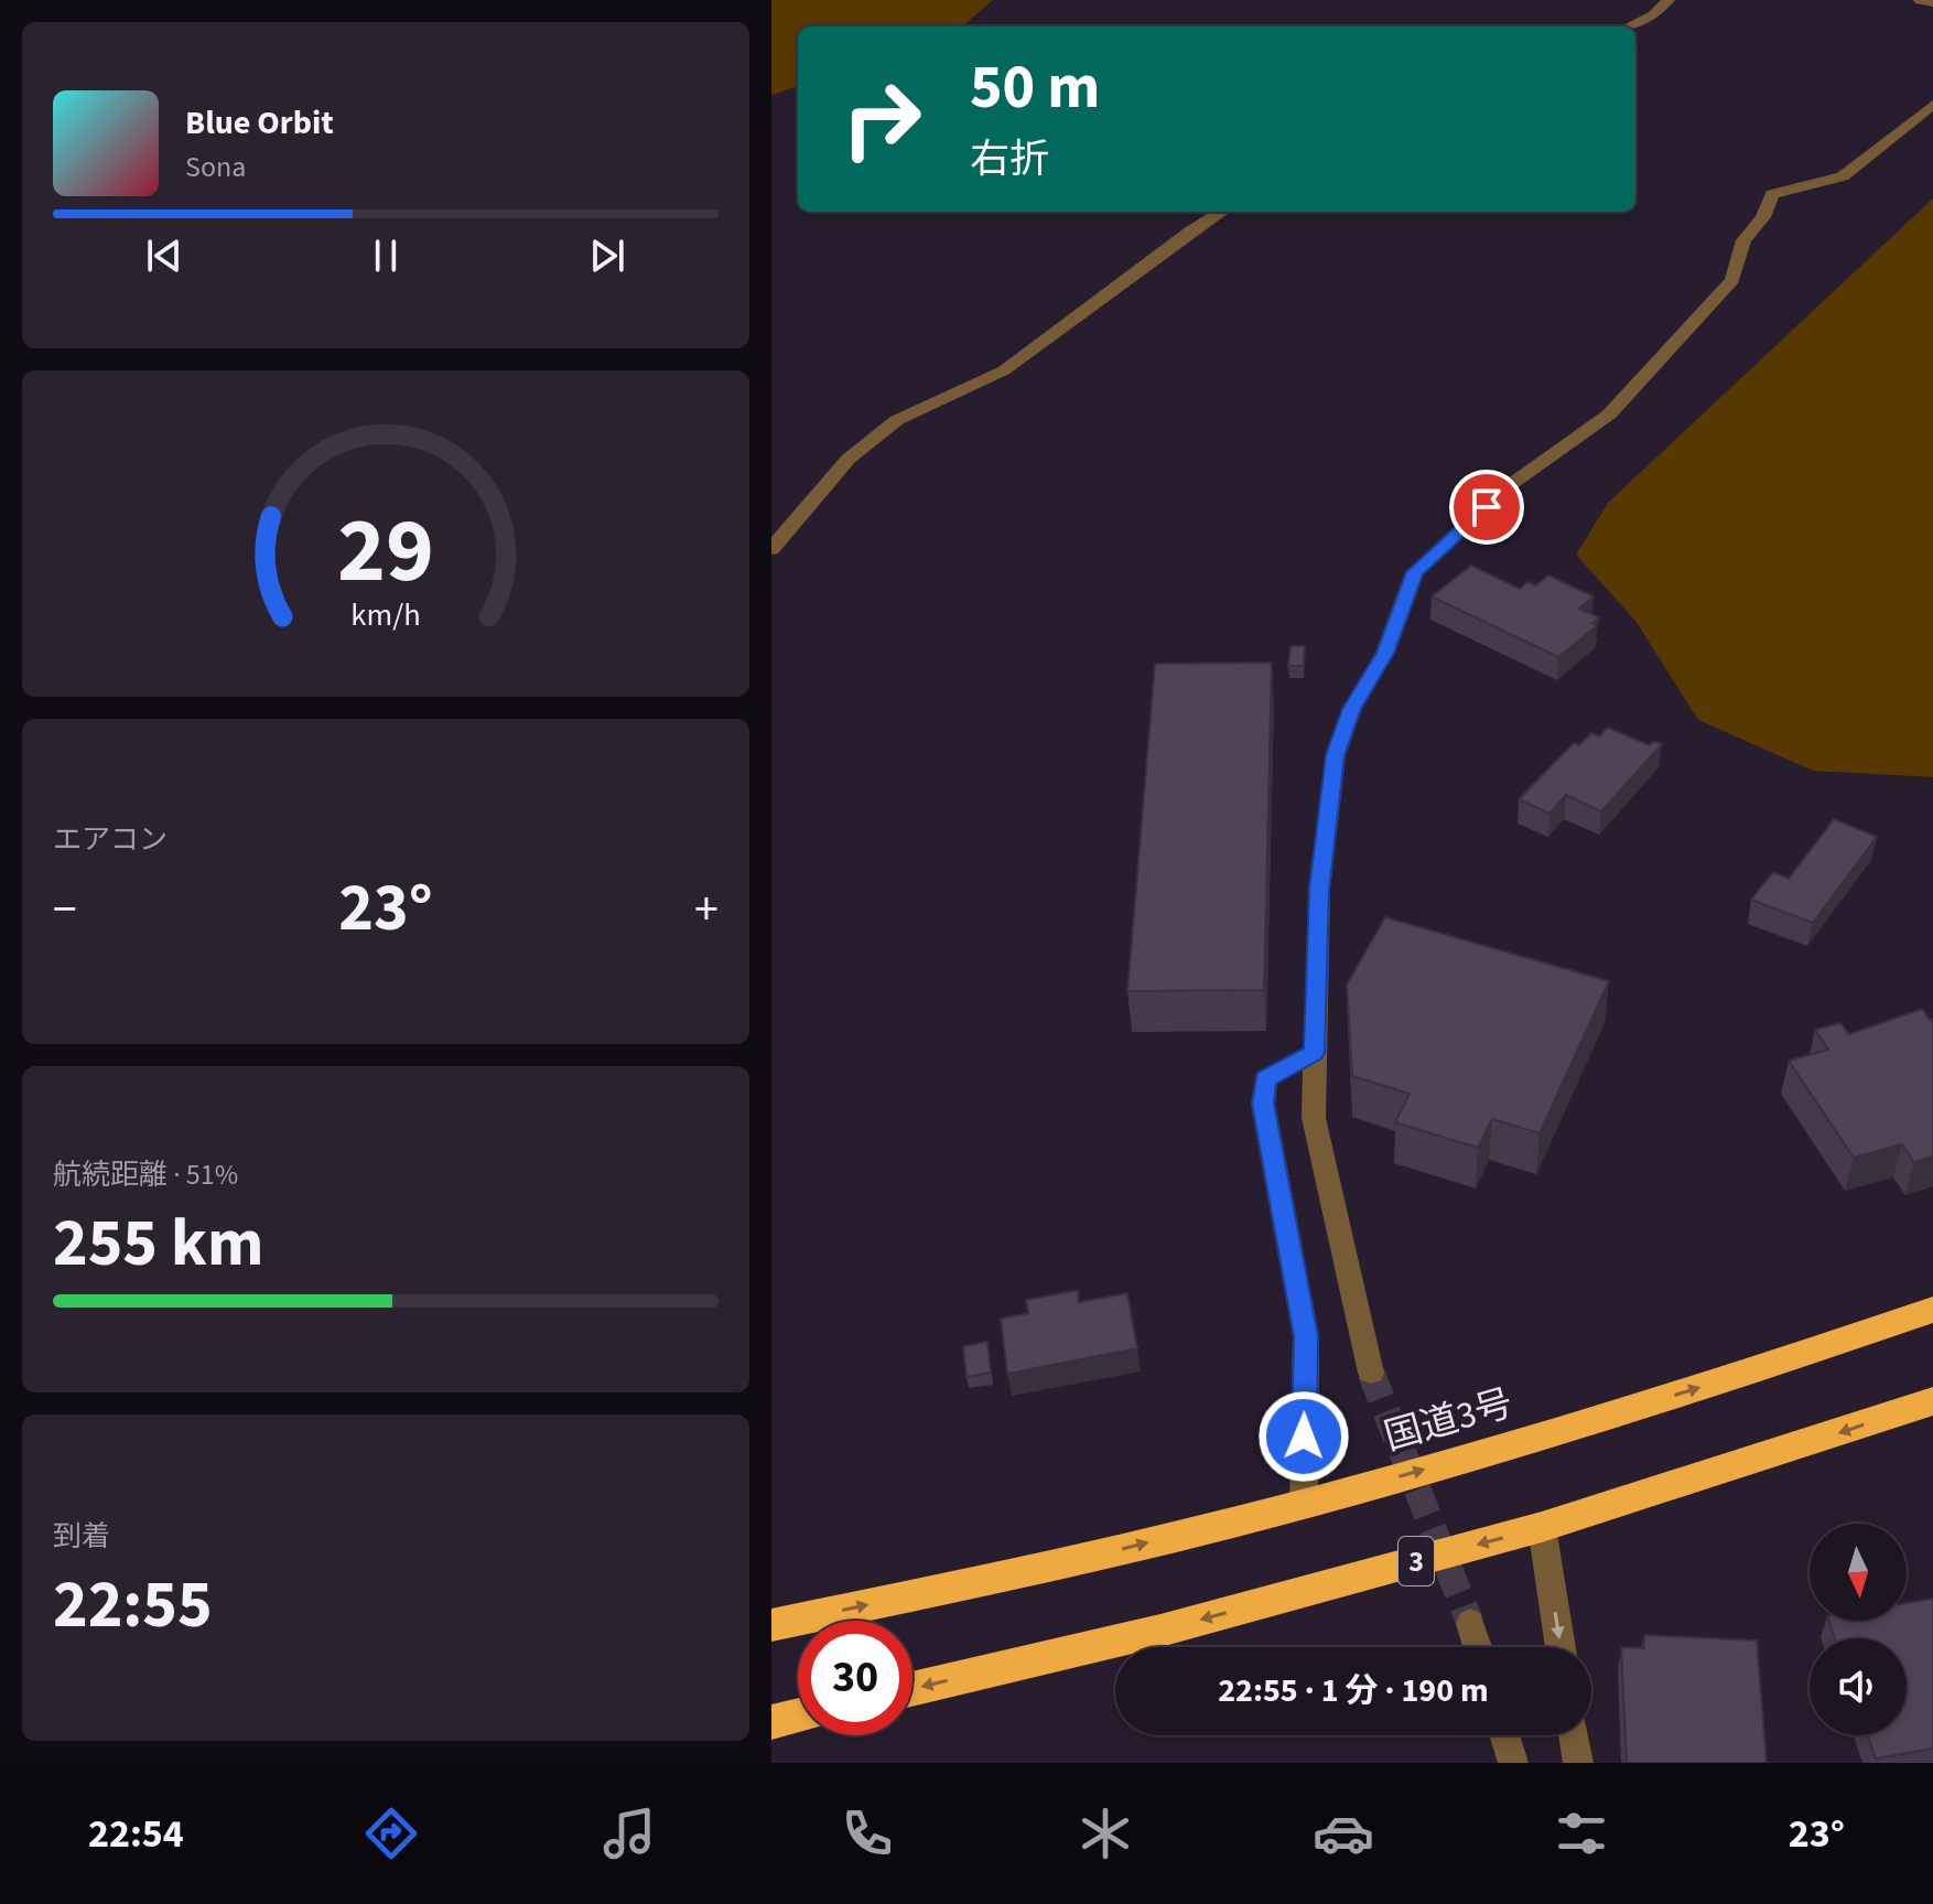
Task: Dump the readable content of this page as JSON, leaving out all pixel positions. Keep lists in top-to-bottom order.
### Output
{
  "streets": {
    "highway": ["国道3号", "3"]
  },
  "north": "bottom",
  "page": {
    "turn": ["50 m", "右折"],
    "song": ["Blue Orbit", "Sona"],
    "tile": [
      "エアコン",
      ["航続距離 · 51%", "255 km"],
      ["到着", "22:55"]
    ],
    "heat": ["−", "23°", "+"],
    "limit": "30",
    "trip": "22:55 · 1 分 · 190 m",
    "tabs": ["22:54", "23°"],
    "gauge": ["29", "km/h"]
  }
}
